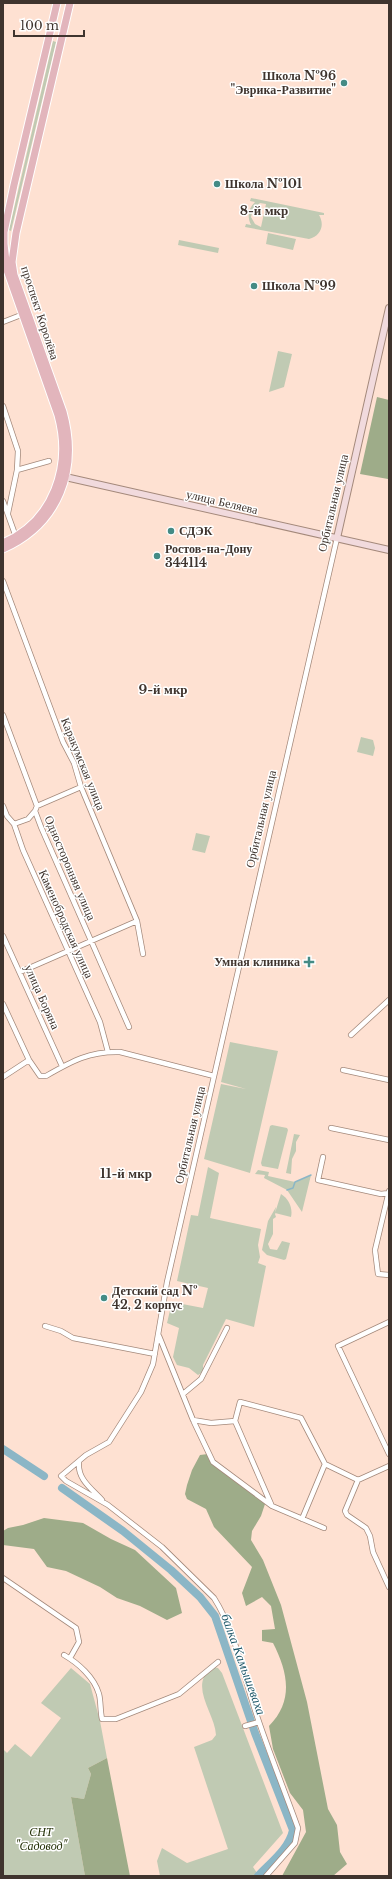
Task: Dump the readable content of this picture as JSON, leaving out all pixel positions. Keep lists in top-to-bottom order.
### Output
{
  "streets": {
    "main road": ["проспект Королёва", "улица Беляева", "Орбитальная улица"],
    "street": [
      "Каракумская улица",
      "Односторонняя улица",
      "Каменобродская улица",
      "улица Боряна"
    ]
  },
  "crossings": [
    ["проспект Королёва", "улица Беляева"],
    ["улица Беляева", "Орбитальная улица"]
  ],
  "districts": ["8-й мкр", "9-й мкр", "11-й мкр"],
  "water": ["балка Камышеваха"],
  "parks": ["СНТ \"Садовод\""],
  "places": {
    "other": [
      "Школа №96 \"Эврика-Развитие\"",
      "Школа №101",
      "Школа №99",
      "СДЭК",
      "Ростов-на-Дону 344114",
      "Детский сад № 42, 2 корпус"
    ],
    "health": ["Умная клиника"]
  },
  "scale_bar": "100 m"
}
